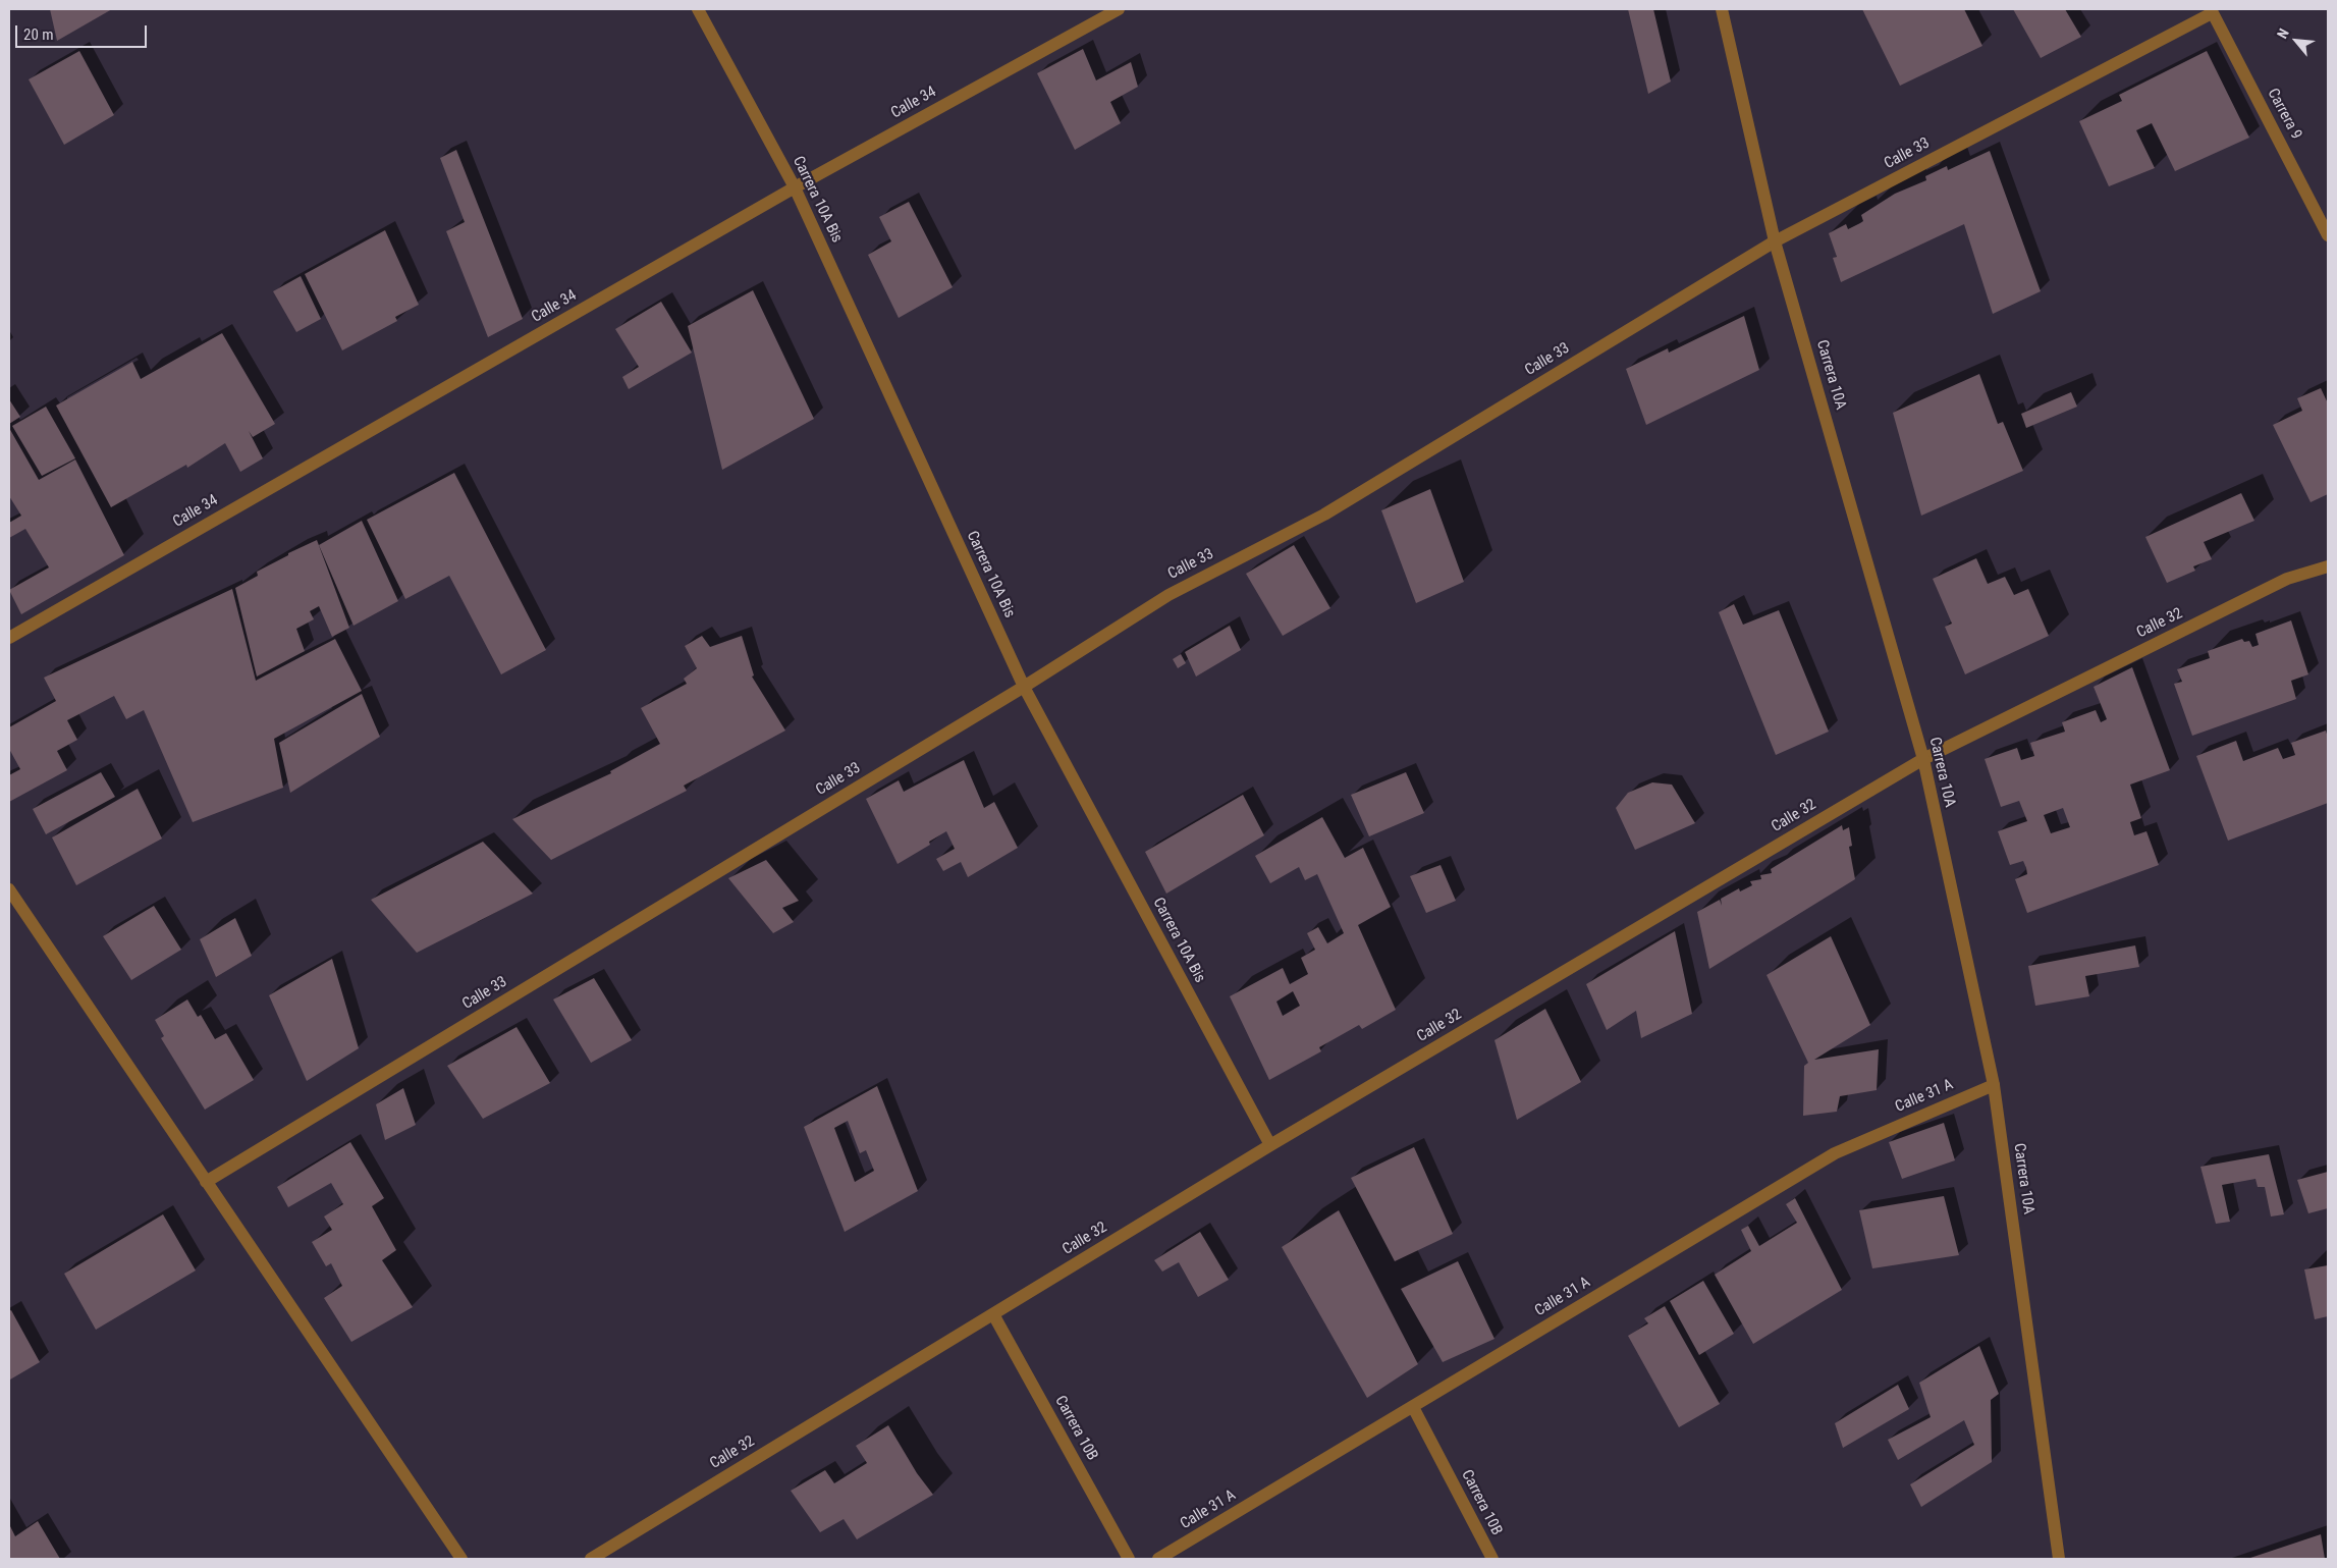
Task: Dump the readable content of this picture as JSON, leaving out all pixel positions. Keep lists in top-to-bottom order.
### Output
{
  "streets": {
    "street": [
      "Calle 34",
      "Carrera 9",
      "Calle 33",
      "Carrera 10A Bis",
      "Carrera 10A",
      "Calle 32",
      "Calle 31 A",
      "Carrera 10B"
    ]
  },
  "crossings": [
    ["Calle 34", "Carrera 10A Bis"],
    ["Carrera 9", "Calle 33"],
    ["Calle 33", "Carrera 10A Bis"],
    ["Calle 33", "Carrera 10A"],
    ["Carrera 10A Bis", "Calle 32"],
    ["Carrera 10A", "Calle 32"],
    ["Carrera 10A", "Calle 31 A"],
    ["Calle 32", "Carrera 10B"],
    ["Calle 31 A", "Carrera 10B"]
  ],
  "scale_bar": "20 m",
  "north": "top left"
}
